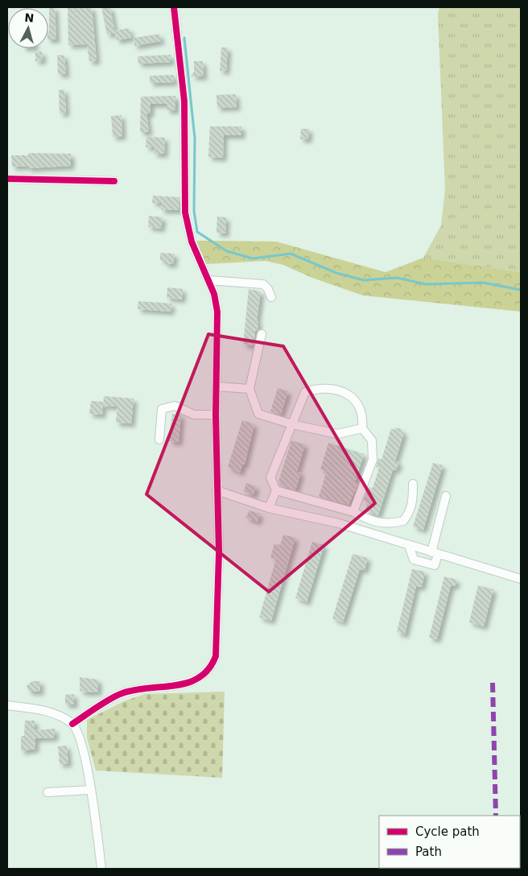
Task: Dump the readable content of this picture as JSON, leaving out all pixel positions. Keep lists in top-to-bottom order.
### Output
{
  "legend": ["Cycle path", "Path"],
  "north": "top"
}
